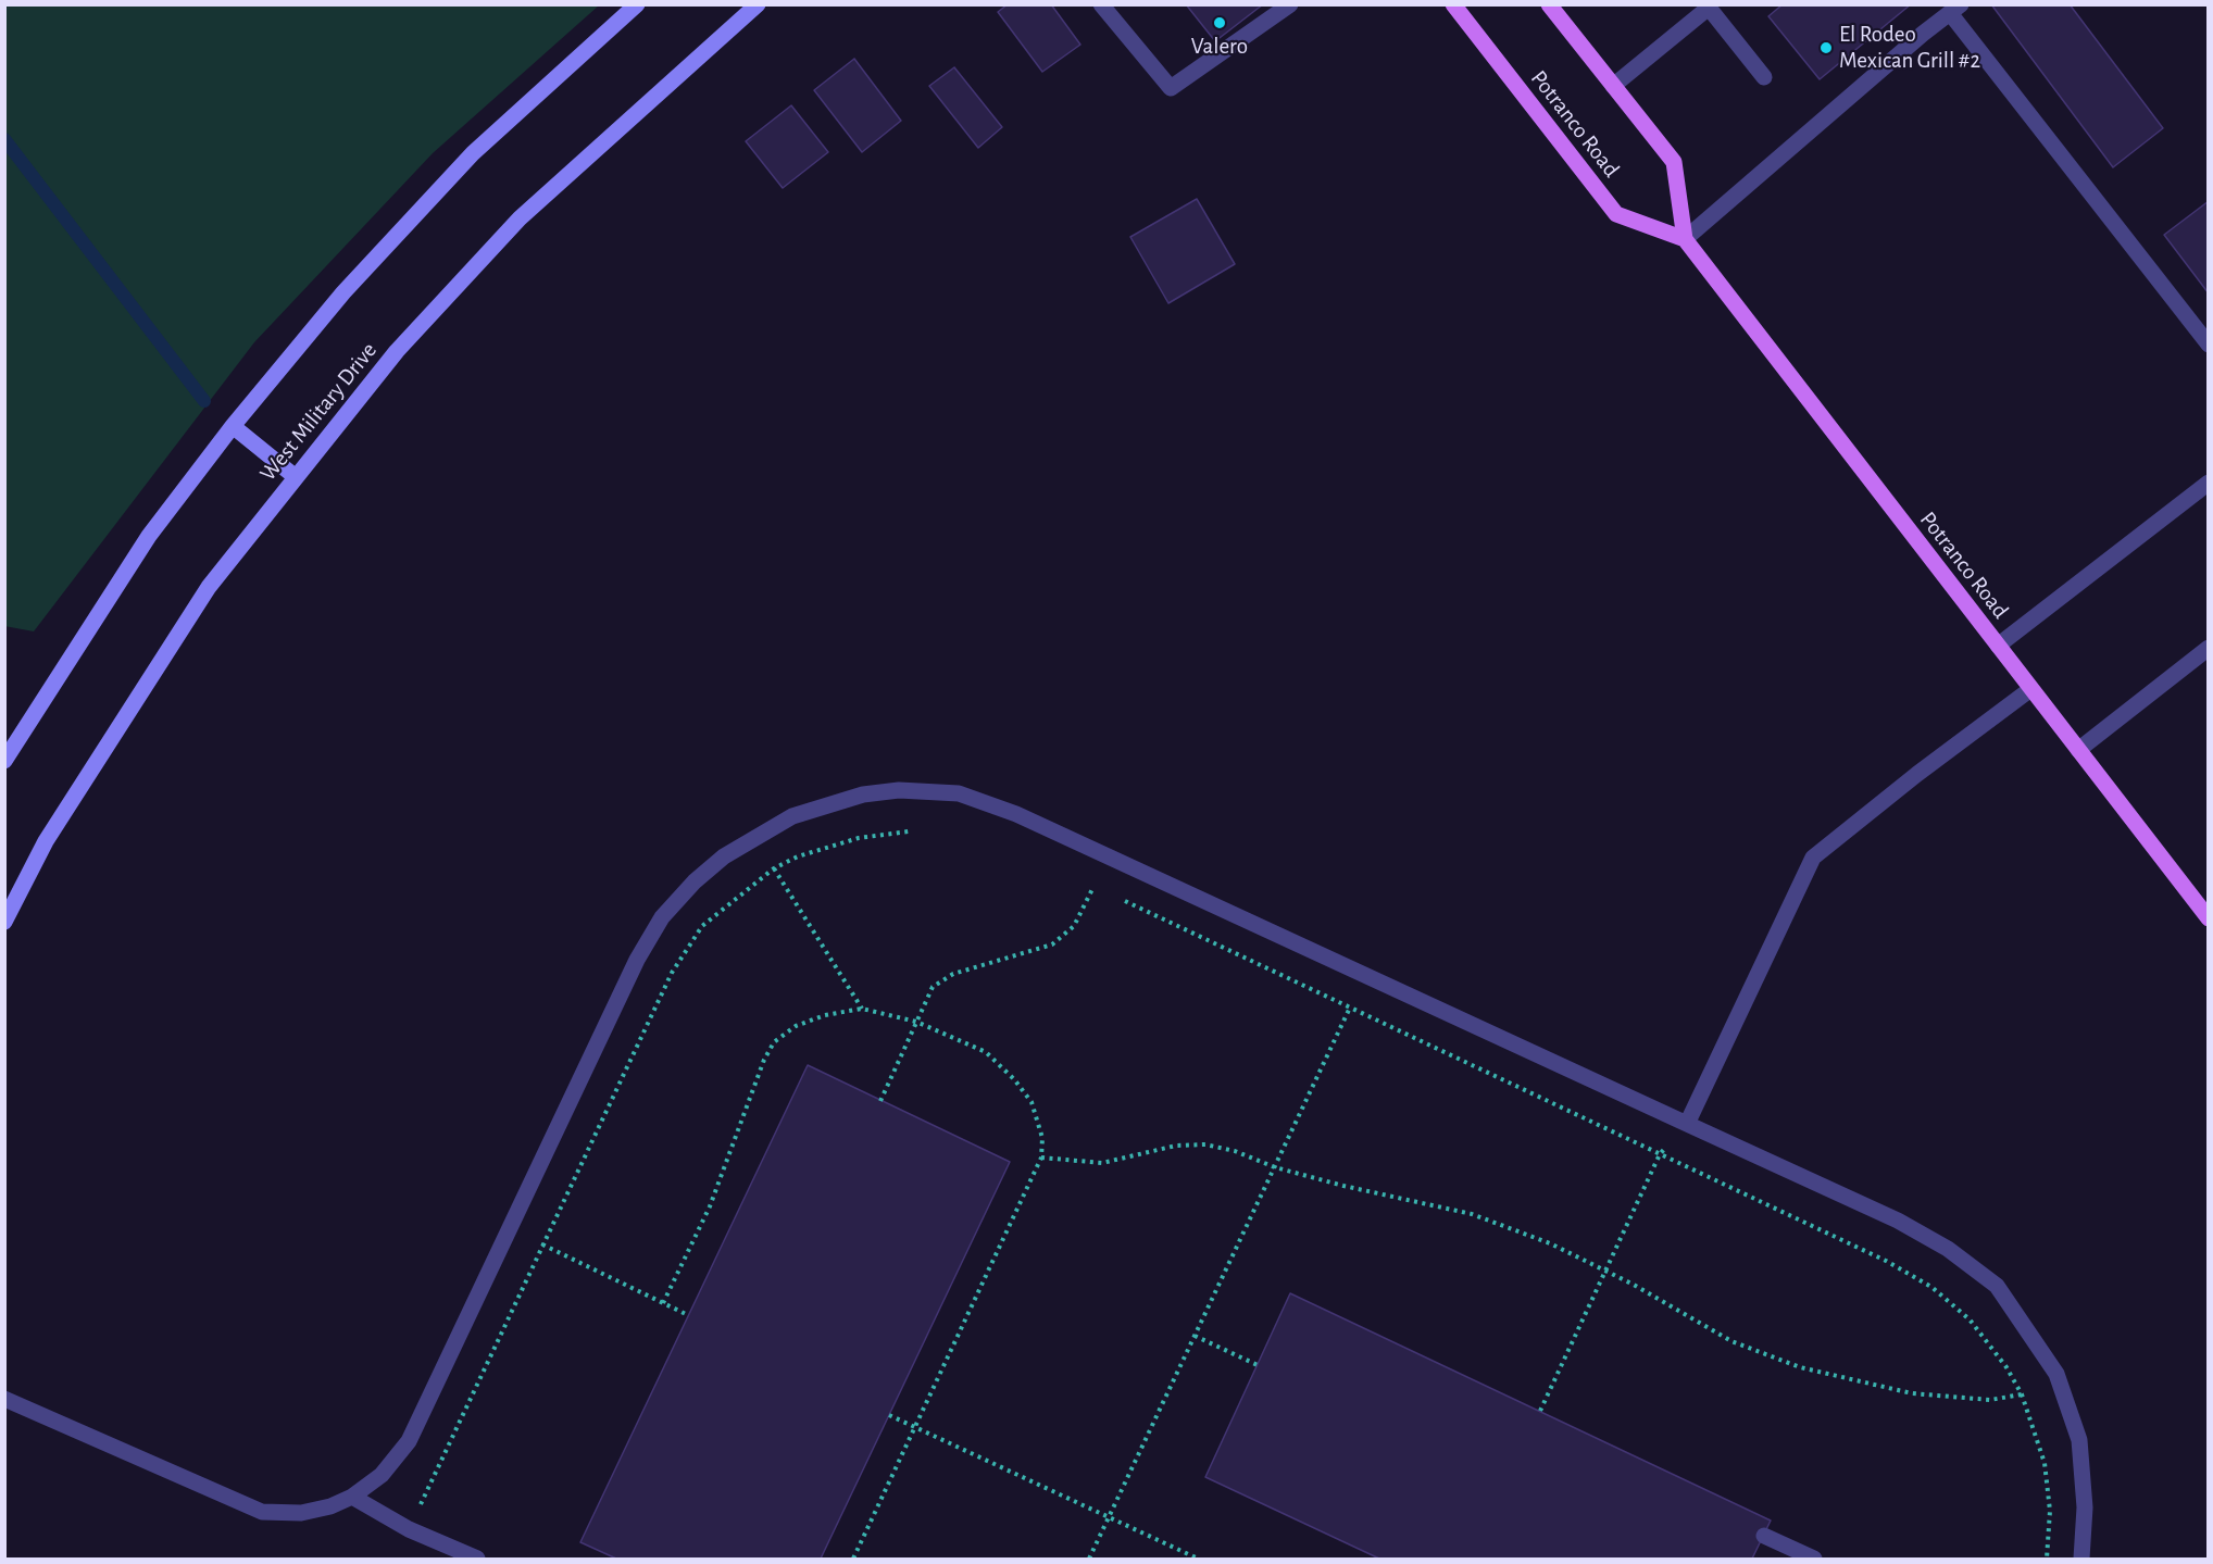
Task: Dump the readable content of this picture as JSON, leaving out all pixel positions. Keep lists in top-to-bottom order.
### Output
{
  "streets": {
    "main road": ["Potranco Road", "West Military Drive"]
  },
  "places": ["Valero", "El Rodeo Mexican Grill #2"]
}
